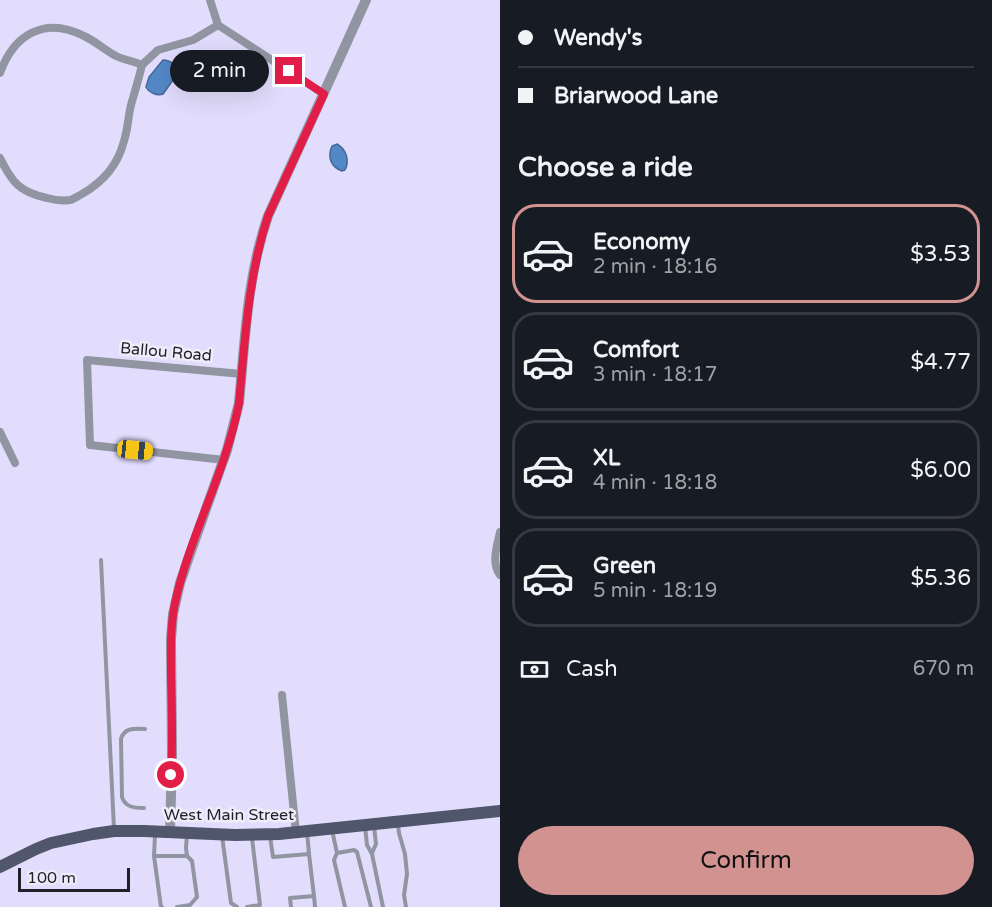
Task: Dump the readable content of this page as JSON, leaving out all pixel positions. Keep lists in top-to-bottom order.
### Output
{
  "streets": {
    "main road": ["West Main Street"],
    "street": ["Ballou Road"]
  },
  "scale_bar": "100 m",
  "page": {
    "banner": ["Wendy's", "Briarwood Lane"],
    "bubble": "2 min",
    "heading": "Choose a ride",
    "list": [
      {
        "name": "Economy",
        "note": "2 min · 18:16",
        "value": "$3.53"
      },
      {
        "name": "Comfort",
        "note": "3 min · 18:17",
        "value": "$4.77"
      },
      {
        "name": "XL",
        "note": "4 min · 18:18",
        "value": "$6.00"
      },
      {
        "name": "Green",
        "note": "5 min · 18:19",
        "value": "$5.36"
      }
    ],
    "pay": ["Cash", "670 m"],
    "buttons": "Confirm",
    "scale": "100 m"
  }
}
